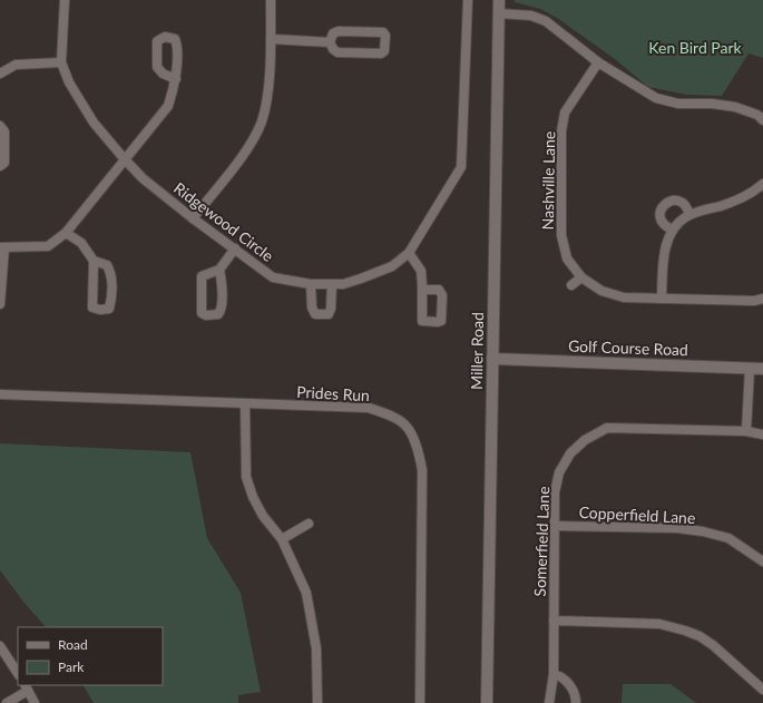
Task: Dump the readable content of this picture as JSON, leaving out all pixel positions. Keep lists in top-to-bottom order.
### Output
{
  "streets": {
    "street": [
      "Nashville Lane",
      "Ridgewood Circle",
      "Golf Course Road",
      "Miller Road",
      "Prides Run",
      "Copperfield Lane",
      "Somerfield Lane"
    ]
  },
  "crossings": [
    ["Golf Course Road", "Miller Road"],
    ["Copperfield Lane", "Somerfield Lane"]
  ],
  "parks": ["Ken Bird Park"],
  "legend": ["Road", "Park"]
}
